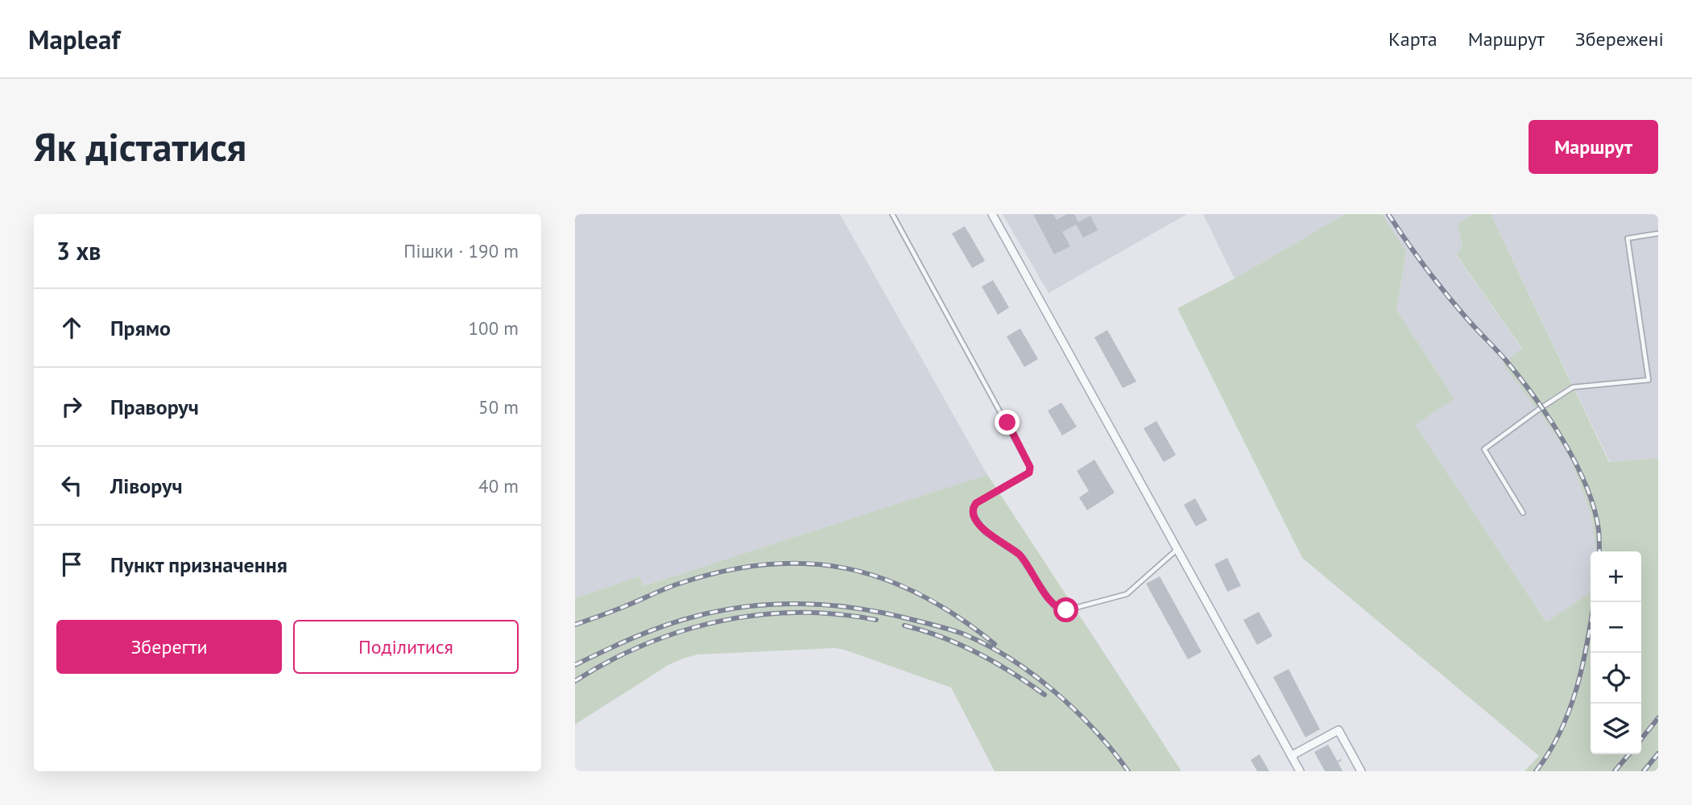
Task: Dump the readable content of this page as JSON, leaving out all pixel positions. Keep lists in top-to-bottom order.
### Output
{
  "page": {
    "header": "Mapleaf",
    "nav": ["Карта", "Маршрут", "Збережені"],
    "buttons": [
      "Маршрут",
      ["Зберегти", "Поділитися"]
    ],
    "title": "Як дістатися",
    "heading": ["3 хв", "Пішки · 190 m"],
    "list": [
      ["Прямо", "100 m"],
      ["Праворуч", "50 m"],
      ["Ліворуч", "40 m"],
      "Пункт призначення"
    ],
    "map_buttons": ["+", "−"]
  }
}
